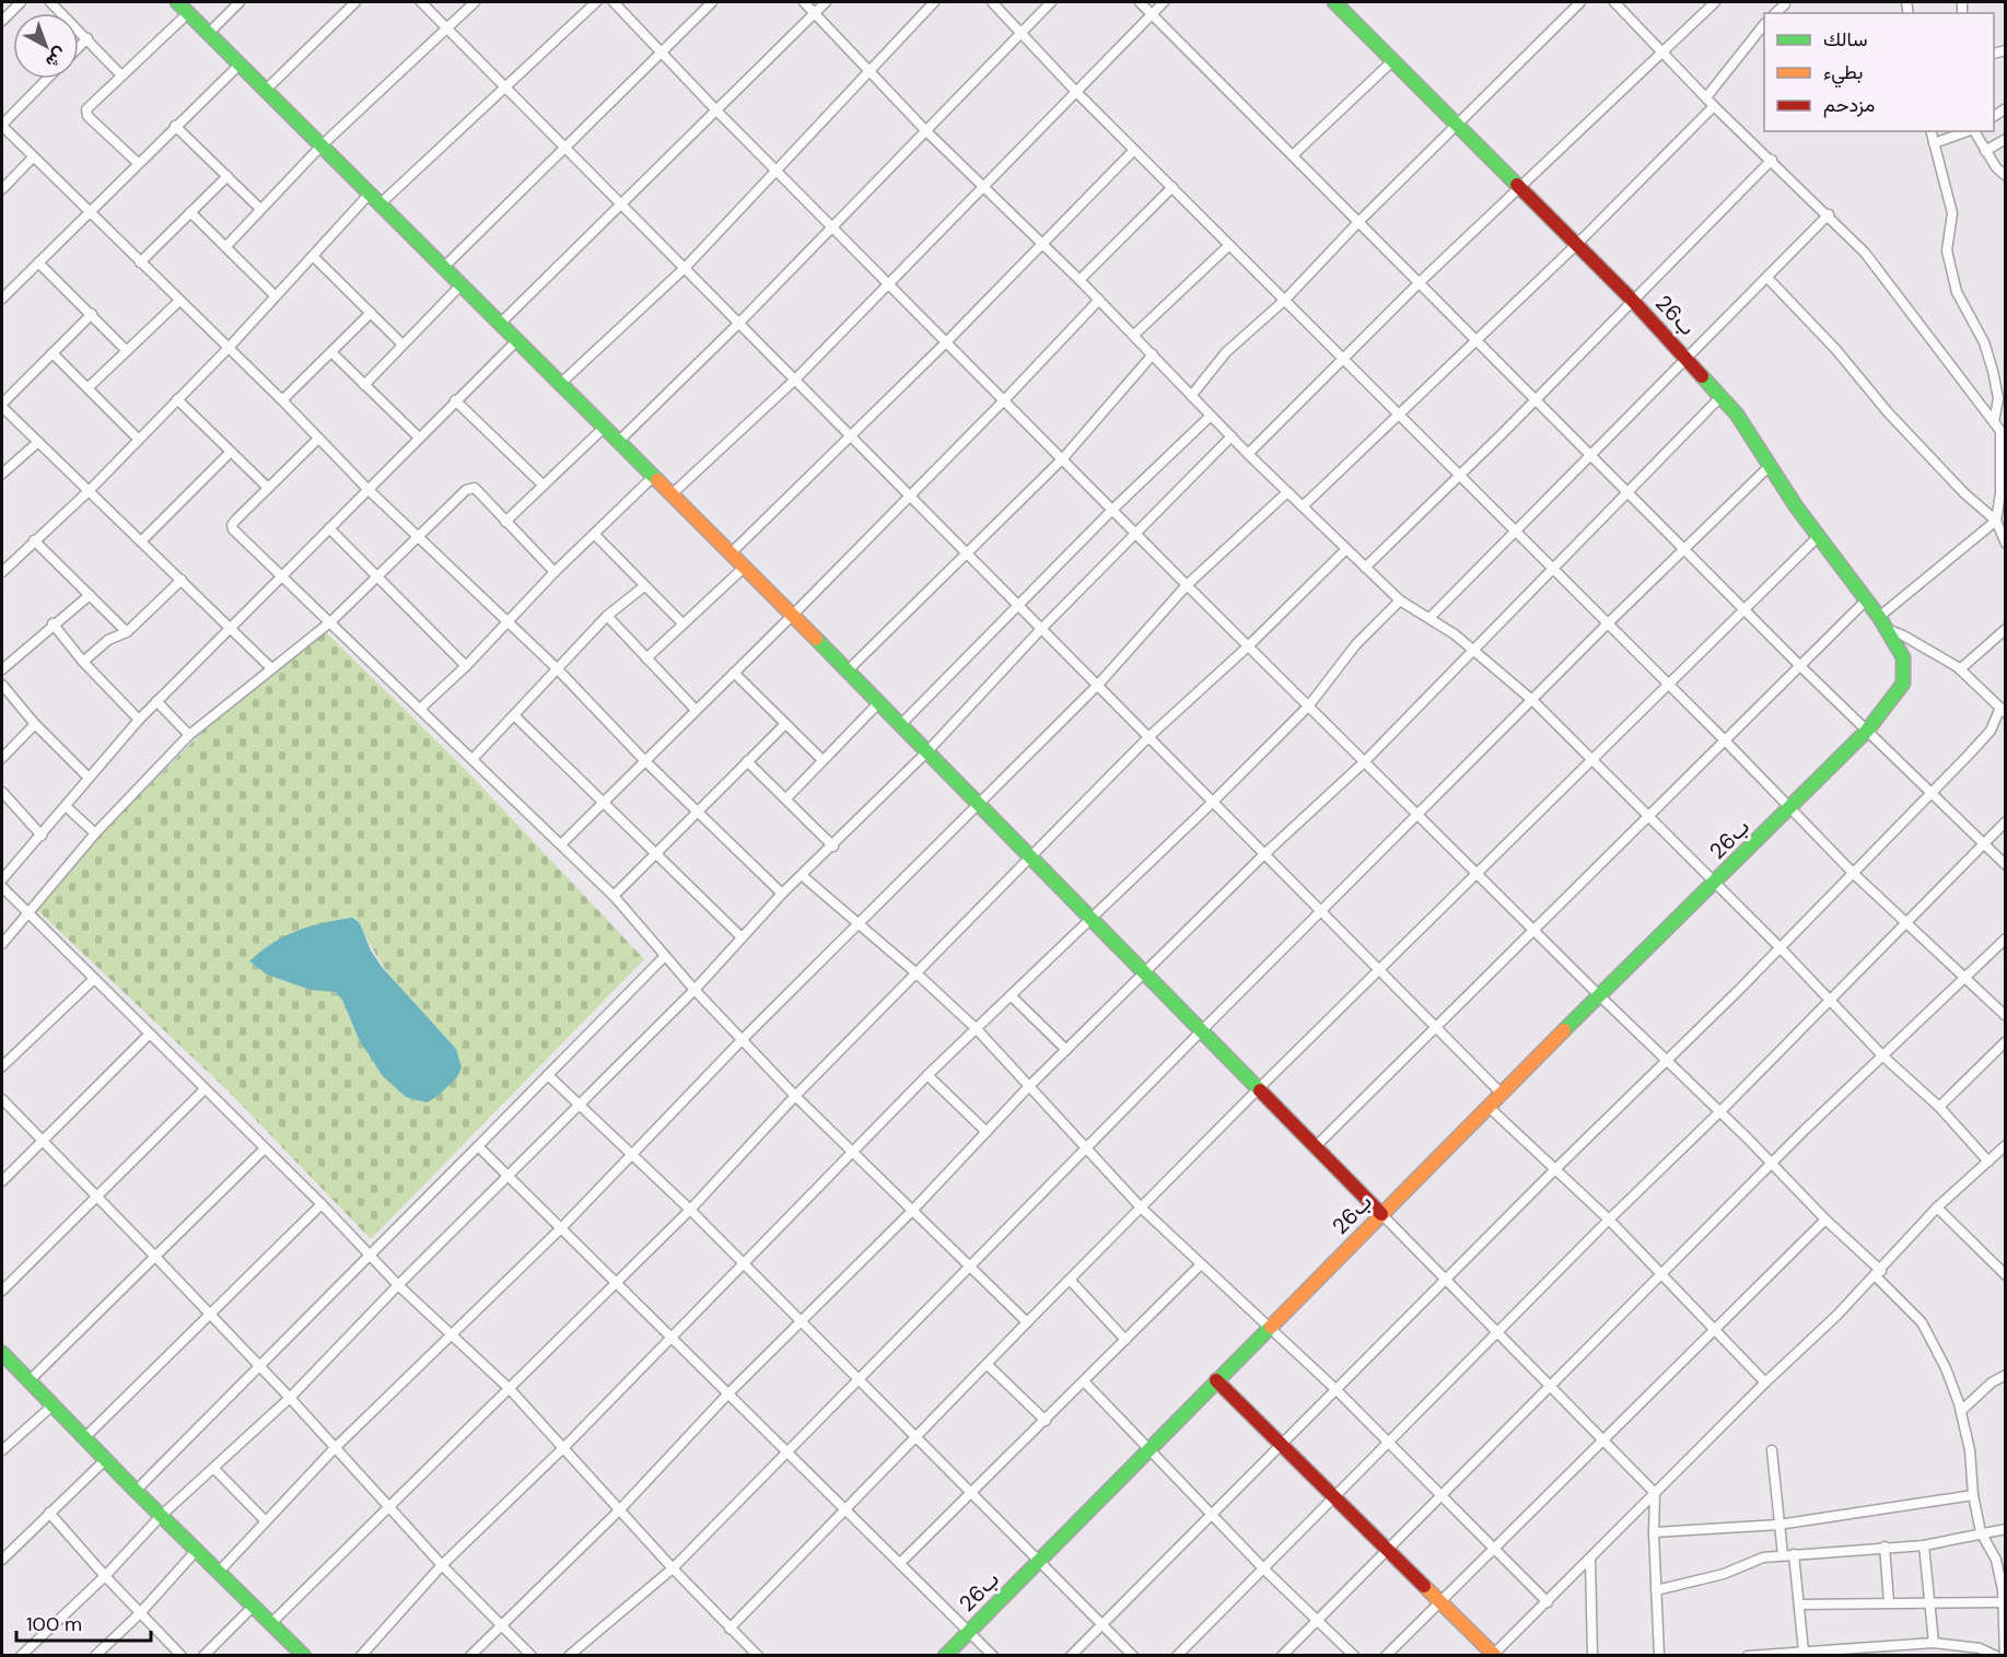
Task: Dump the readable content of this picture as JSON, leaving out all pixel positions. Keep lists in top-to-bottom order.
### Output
{
  "streets": {
    "main road": ["26ب"]
  },
  "legend": ["سالك", "بطيء", "مزدحم"],
  "scale_bar": "100 m",
  "north": "bottom right"
}
